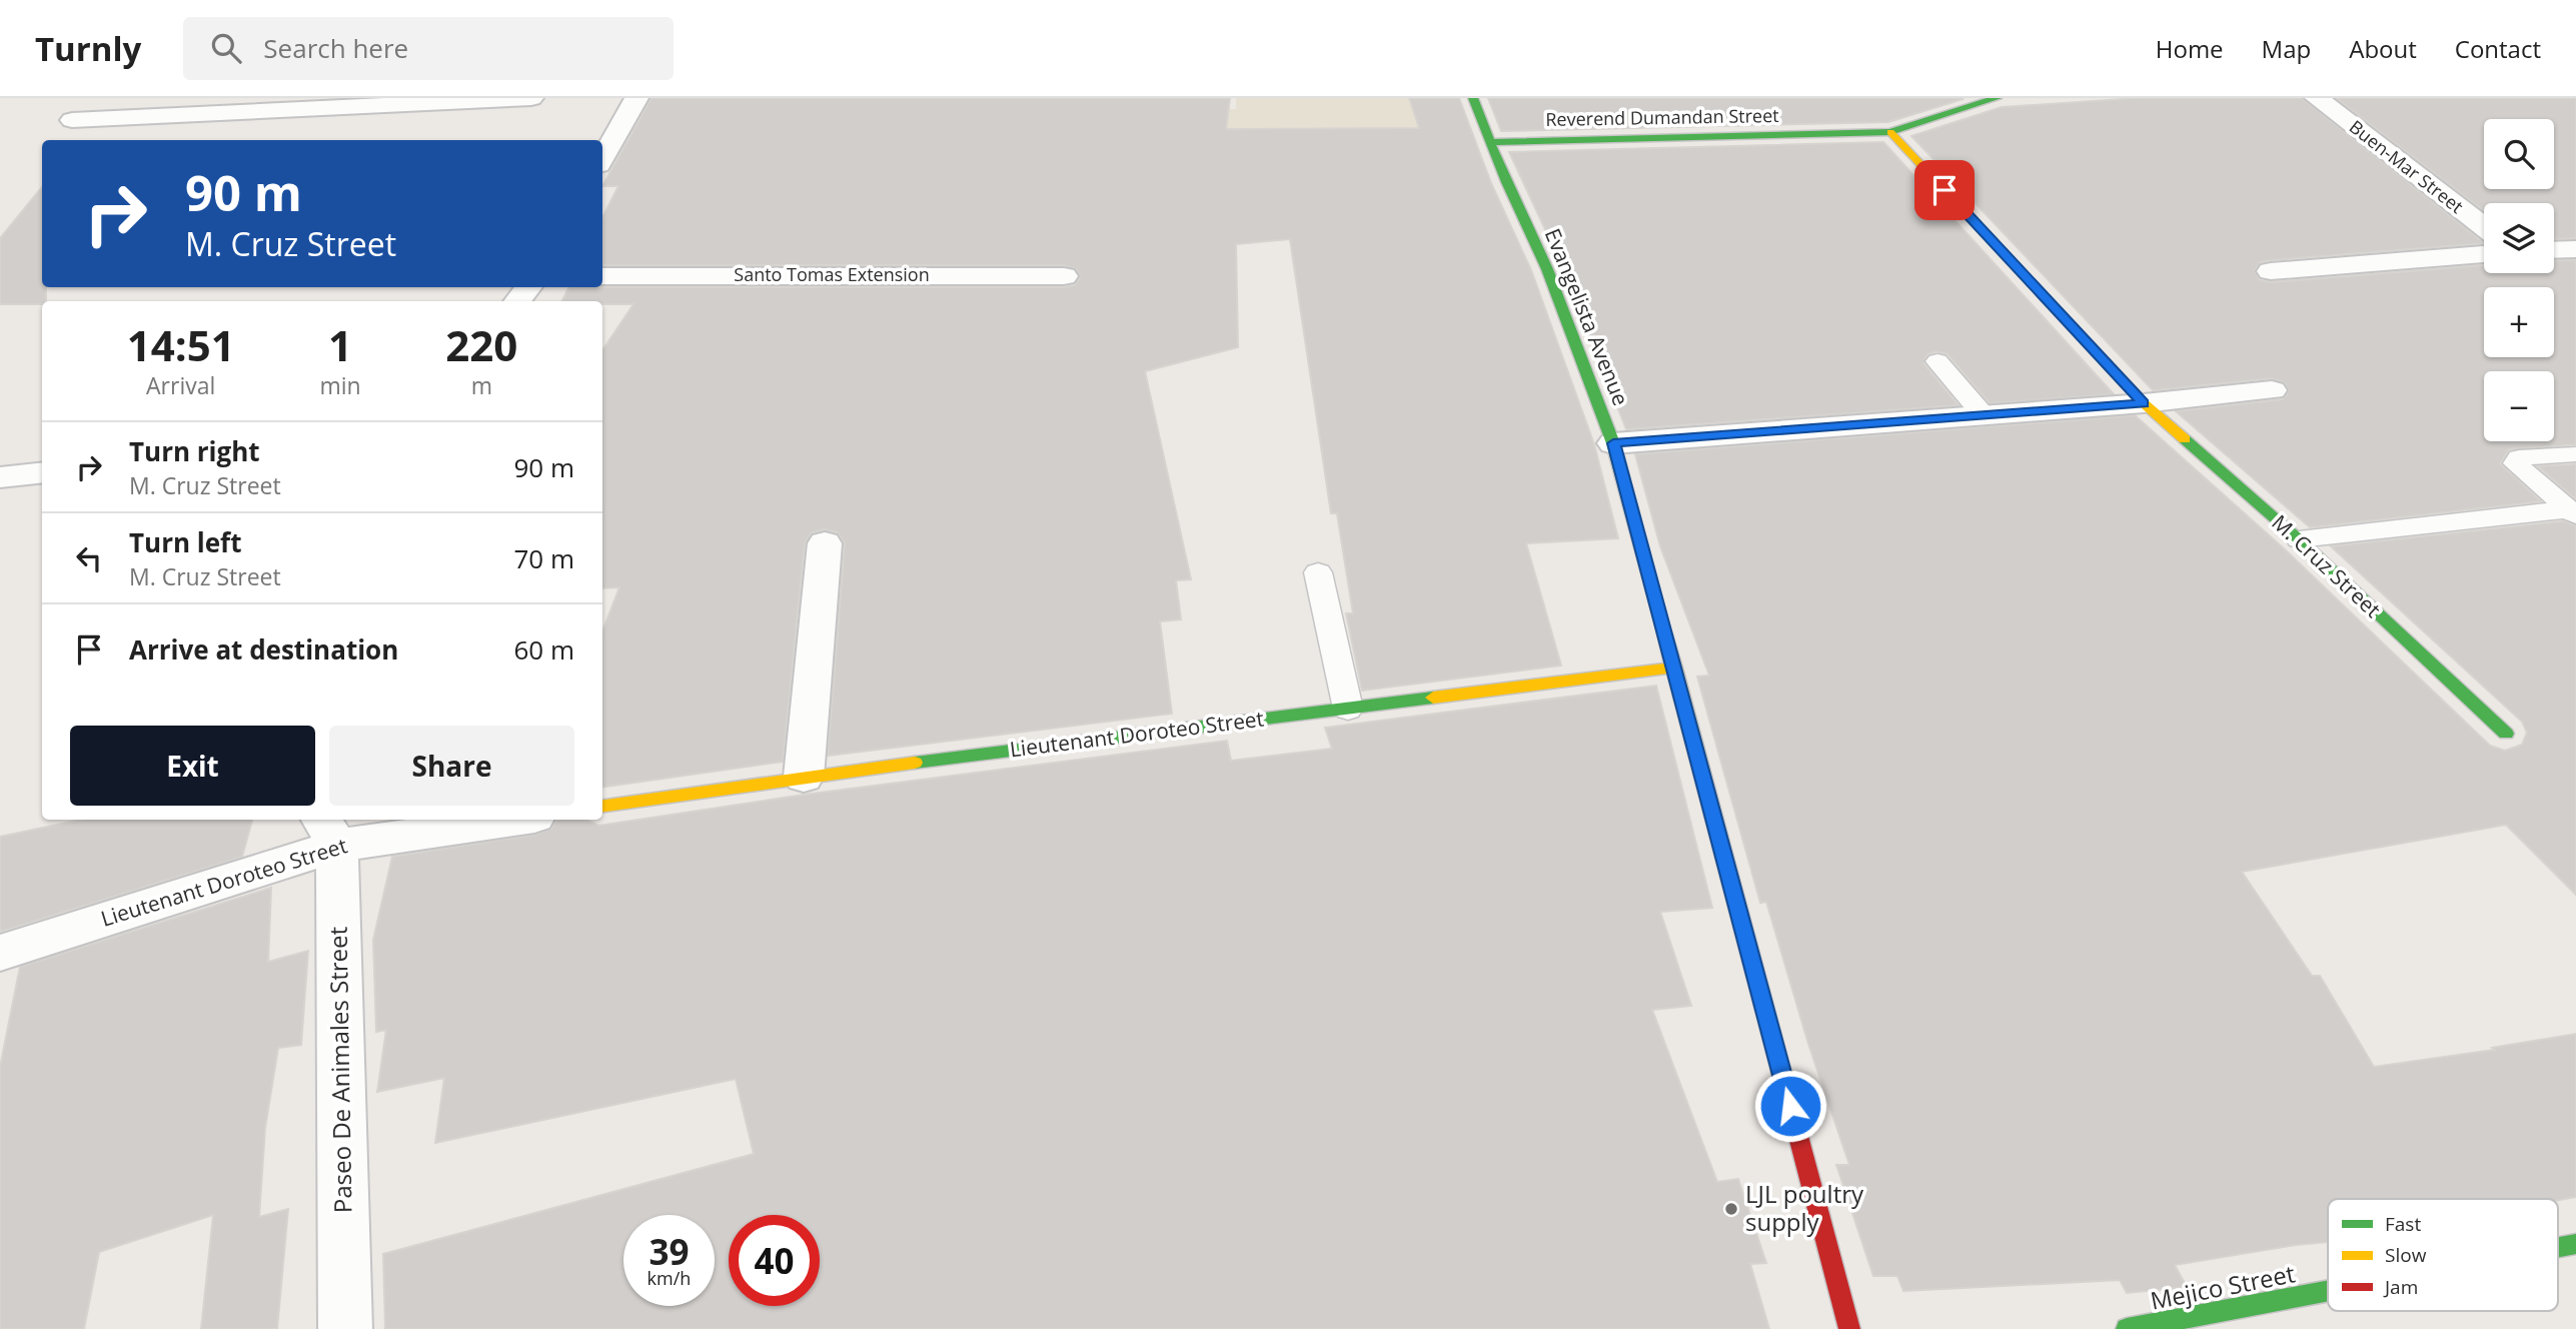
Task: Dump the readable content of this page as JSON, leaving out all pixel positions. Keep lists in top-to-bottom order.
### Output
{
  "streets": {
    "street": [
      "Reverend Dumandan Street",
      "Buen-Mar Street",
      "Santo Tomas Extension",
      "Evangelista Avenue",
      "M. Cruz Street",
      "Lieutenant Doroteo Street",
      "Paseo De Animales Street",
      "Mejico Street"
    ]
  },
  "crossings": [
    ["Reverend Dumandan Street", "Evangelista Avenue"],
    ["Reverend Dumandan Street", "M. Cruz Street"],
    ["Evangelista Avenue", "Lieutenant Doroteo Street"],
    ["Lieutenant Doroteo Street", "Paseo De Animales Street"]
  ],
  "places": ["LJL poultry supply"],
  "legend": ["Fast", "Slow", "Jam"],
  "page": {
    "header": "Turnly",
    "search": "Search here",
    "nav": [
      "Home",
      "Map",
      "About",
      "Contact"
    ],
    "map_buttons": ["+", "−"],
    "turn": ["90 m", "M. Cruz Street"],
    "eta": [
      "14:51",
      "Arrival",
      "1",
      "min",
      "220",
      "m"
    ],
    "list": [
      {
        "name": "Turn right",
        "note": "M. Cruz Street",
        "value": "90 m"
      },
      {
        "name": "Turn left",
        "note": "M. Cruz Street",
        "value": "70 m"
      },
      {
        "name": "Arrive at destination",
        "value": "60 m"
      }
    ],
    "buttons": ["Exit", "Share"],
    "speed": "39 km/h",
    "limit": "40"
  }
}
